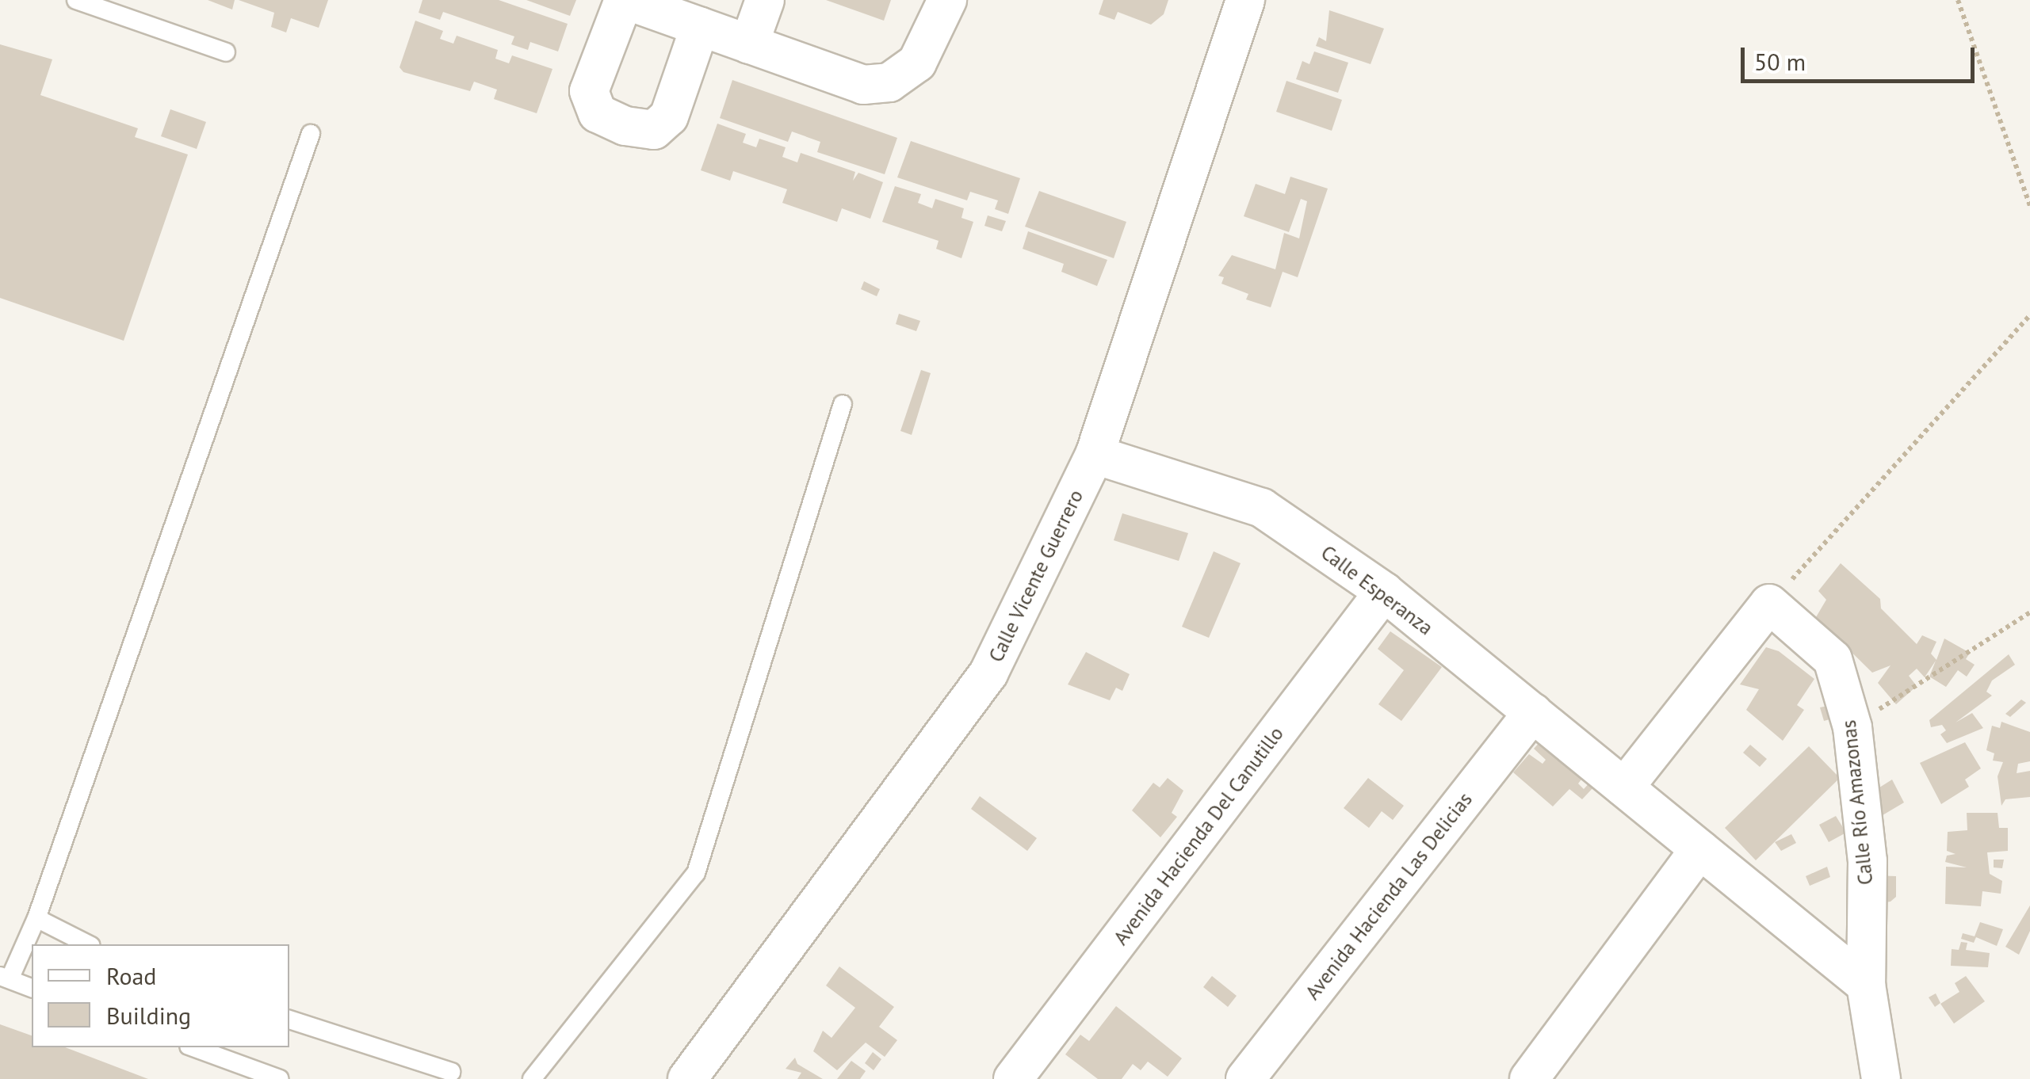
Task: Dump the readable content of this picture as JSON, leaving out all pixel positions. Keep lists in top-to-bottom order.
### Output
{
  "streets": {
    "street": [
      "Calle Vicente Guerrero",
      "Calle Esperanza",
      "Calle Río Amazonas",
      "Avenida Hacienda Del Canutillo",
      "Avenida Hacienda Las Delicias"
    ]
  },
  "crossings": [
    ["Calle Vicente Guerrero", "Calle Esperanza"],
    ["Calle Esperanza", "Calle Río Amazonas"],
    ["Calle Esperanza", "Avenida Hacienda Del Canutillo"],
    ["Calle Esperanza", "Avenida Hacienda Las Delicias"]
  ],
  "legend": ["Road", "Building"],
  "scale_bar": "50 m"
}
